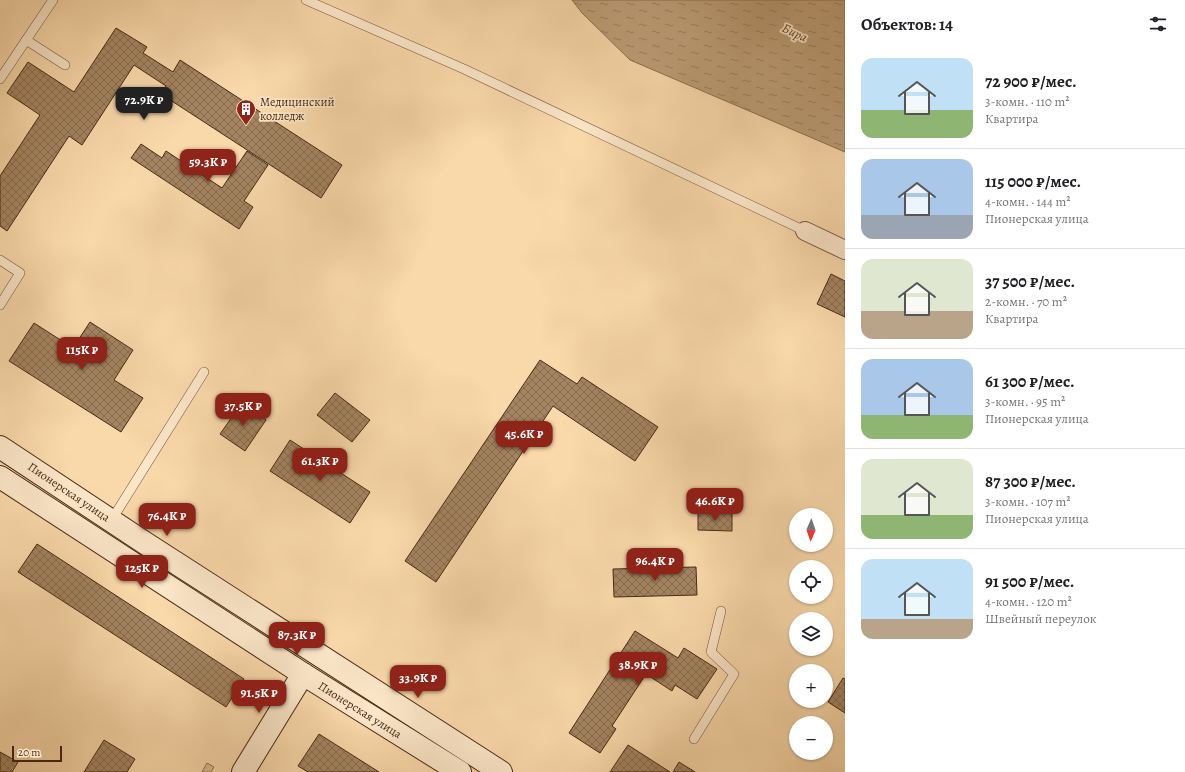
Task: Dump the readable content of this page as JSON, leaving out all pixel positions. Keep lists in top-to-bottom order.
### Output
{
  "streets": {
    "main road": ["Пионерская улица"]
  },
  "water": ["Бира"],
  "places": {
    "building": ["Медицинский колледж"]
  },
  "scale_bar": "20 m",
  "north": "bottom",
  "page": {
    "heading": "Объектов: 14",
    "list": [
      {
        "name": "72 900 ₽/мес.",
        "note": "3-комн. · 110 m² · Квартира"
      },
      {
        "name": "115 000 ₽/мес.",
        "note": "4-комн. · 144 m² · Пионерская улица"
      },
      {
        "name": "37 500 ₽/мес.",
        "note": "2-комн. · 70 m² · Квартира"
      },
      {
        "name": "61 300 ₽/мес.",
        "note": "3-комн. · 95 m² · Пионерская улица"
      },
      {
        "name": "87 300 ₽/мес.",
        "note": "3-комн. · 107 m² · Пионерская улица"
      },
      {
        "name": "91 500 ₽/мес.",
        "note": "4-комн. · 120 m² · Швейный переулок"
      }
    ],
    "price": [
      "72.9K ₽",
      "59.3K ₽",
      "115K ₽",
      "37.5K ₽",
      "45.6K ₽",
      "61.3K ₽",
      "46.6K ₽",
      "76.4K ₽",
      "96.4K ₽",
      "125K ₽",
      "87.3K ₽",
      "38.9K ₽",
      "33.9K ₽",
      "91.5K ₽"
    ],
    "map_buttons": ["+", "−"],
    "scale": "20 m"
  }
}
